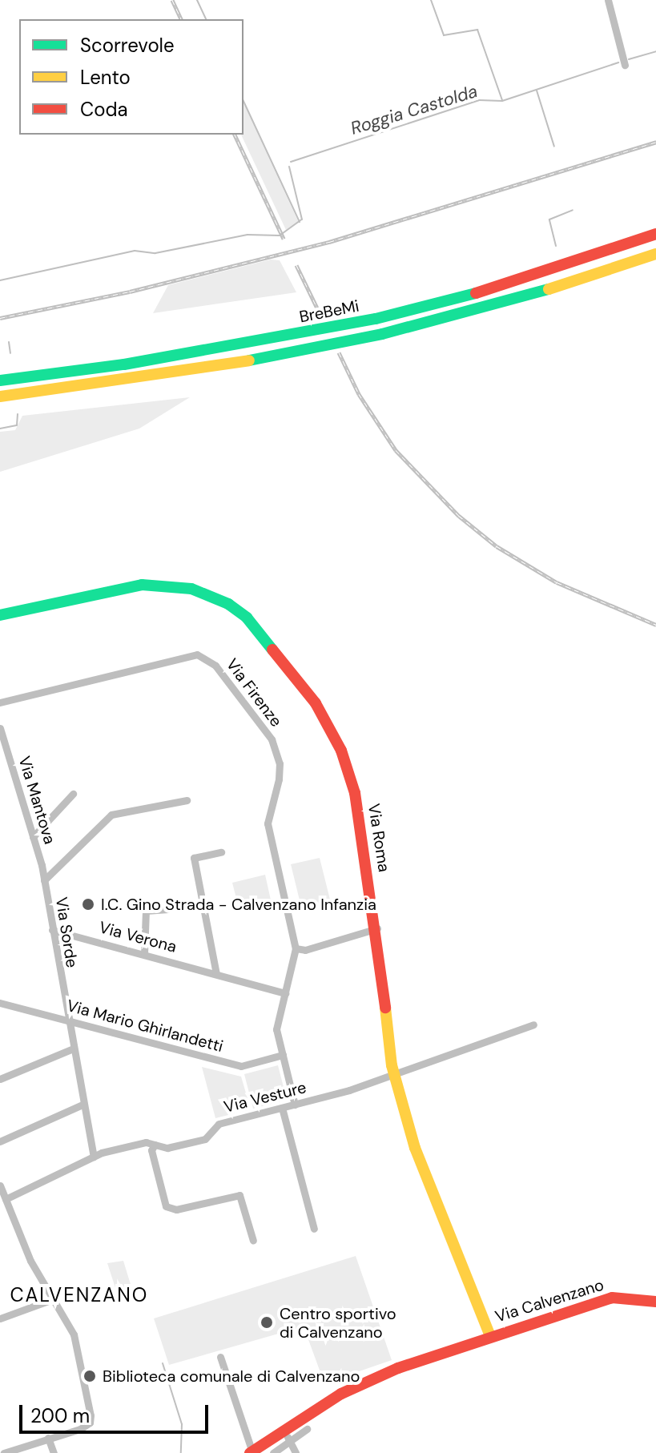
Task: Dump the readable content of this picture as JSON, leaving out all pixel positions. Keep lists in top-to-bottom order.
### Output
{
  "streets": {
    "main road": ["BreBeMi", "Via Roma", "Via Calvenzano"],
    "street": [
      "Via Firenze",
      "Via Mantova",
      "Via Sorde",
      "Via Verona",
      "Via Mario Ghirlandetti",
      "Via Vesture"
    ]
  },
  "crossings": [
    ["Via Firenze", "Via Verona"],
    ["Via Firenze", "Via Mario Ghirlandetti"],
    ["Via Firenze", "Via Vesture"],
    ["Via Mantova", "Via Sorde"],
    ["Via Roma", "Via Vesture"],
    ["Via Roma", "Via Calvenzano"],
    ["Via Sorde", "Via Verona"],
    ["Via Sorde", "Via Mario Ghirlandetti"],
    ["Via Sorde", "Via Vesture"]
  ],
  "districts": ["CALVENZANO"],
  "water": ["Roggia Castolda"],
  "places": ["I.C. Gino Strada - Calvenzano Infanzia", "Centro sportivo di Calvenzano", "Biblioteca comunale di Calvenzano"],
  "legend": ["Scorrevole", "Lento", "Coda"],
  "scale_bar": "200 m"
}
